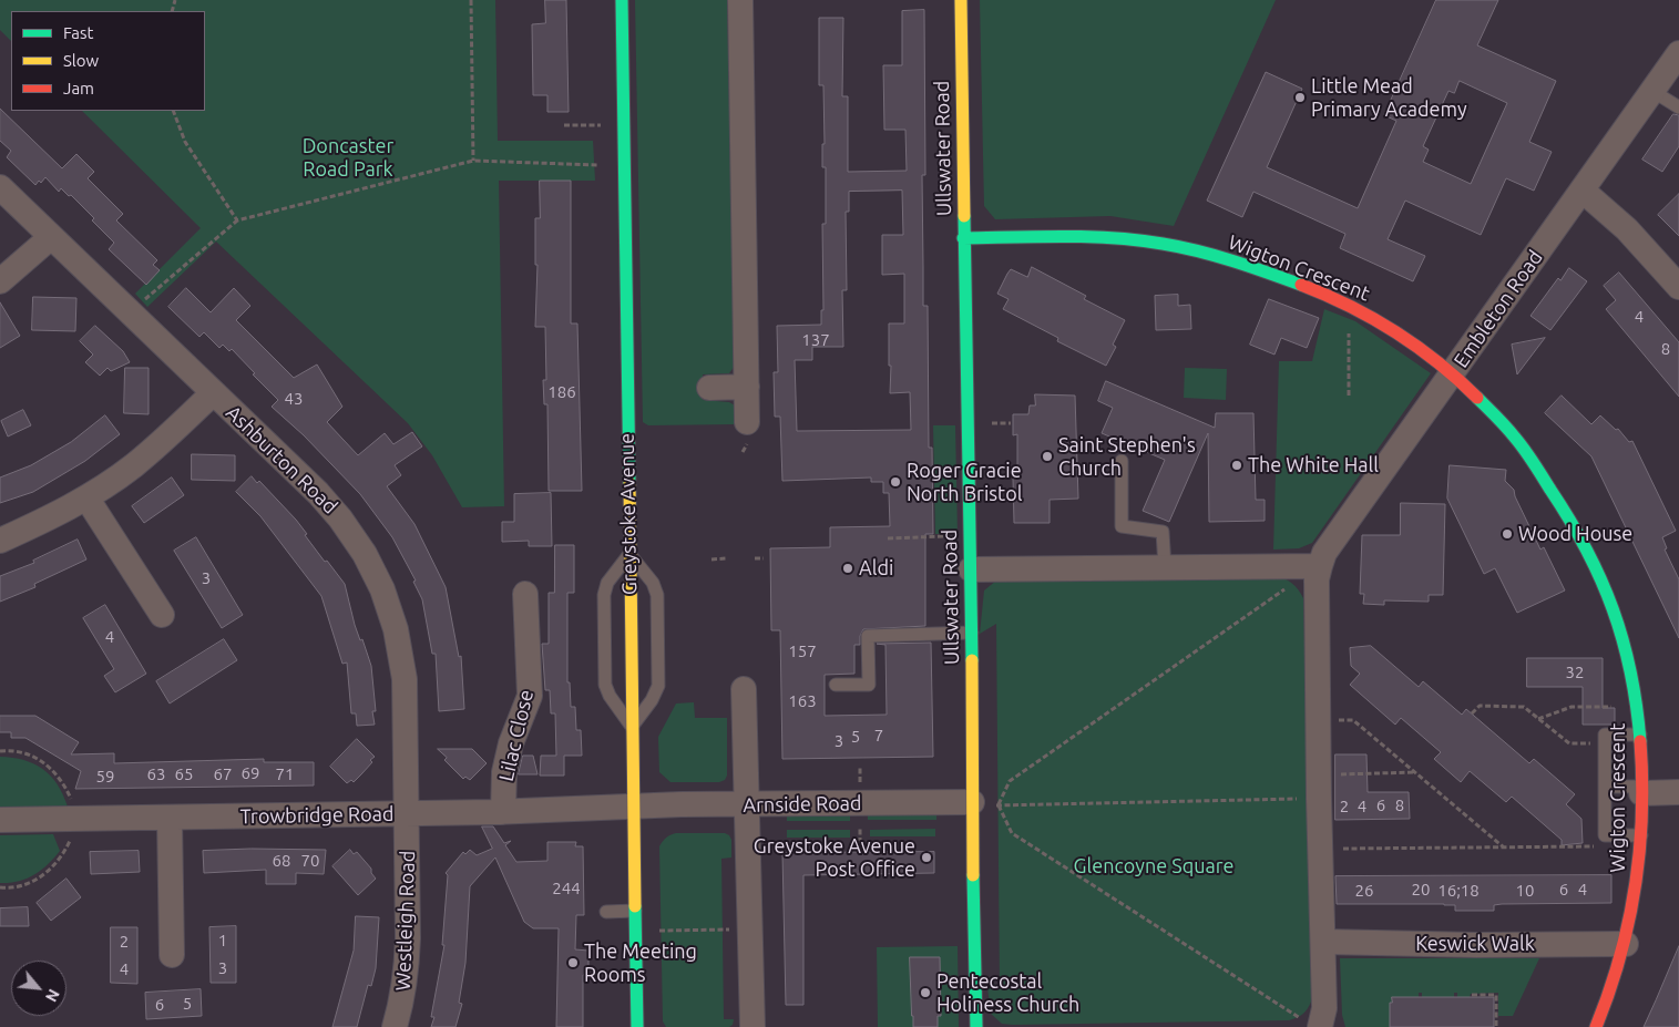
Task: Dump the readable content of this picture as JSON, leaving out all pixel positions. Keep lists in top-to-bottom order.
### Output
{
  "streets": {
    "street": [
      "Ullswater Road",
      "Wigton Crescent",
      "Embleton Road",
      "Ashburton Road",
      "Greystoke Avenue",
      "Lilac Close",
      "Arnside Road",
      "Trowbridge Road",
      "Westleigh Road",
      "Keswick Walk"
    ]
  },
  "crossings": [
    ["Ullswater Road", "Wigton Crescent"],
    ["Ullswater Road", "Arnside Road"],
    ["Wigton Crescent", "Embleton Road"],
    ["Wigton Crescent", "Keswick Walk"],
    ["Ashburton Road", "Trowbridge Road"],
    ["Ashburton Road", "Westleigh Road"],
    ["Greystoke Avenue", "Arnside Road"],
    ["Greystoke Avenue", "Trowbridge Road"],
    ["Lilac Close", "Trowbridge Road"],
    ["Arnside Road", "Trowbridge Road"],
    ["Trowbridge Road", "Westleigh Road"]
  ],
  "parks": ["Doncaster Road Park", "Glencoyne Square"],
  "places": [
    "Little Mead Primary Academy",
    "Saint Stephen's Church",
    "The White Hall",
    "Roger Gracie North Bristol",
    "Wood House",
    "Aldi",
    "Greystoke Avenue Post Office",
    "The Meeting Rooms",
    "Pentecostal Holiness Church"
  ],
  "house_numbers": [
    "4",
    "137",
    "8",
    "186",
    "43",
    "3",
    "4",
    "157",
    "32",
    "163",
    "7",
    "5",
    "3",
    "69",
    "63",
    "65",
    "67",
    "71",
    "59",
    "6",
    "8",
    "2",
    "4",
    "68",
    "70",
    "244",
    "20",
    "6",
    "4",
    "26",
    "16;18",
    "10",
    "1",
    "2",
    "3",
    "4",
    "5",
    "6"
  ],
  "legend": ["Fast", "Slow", "Jam"],
  "north": "bottom right"
}
